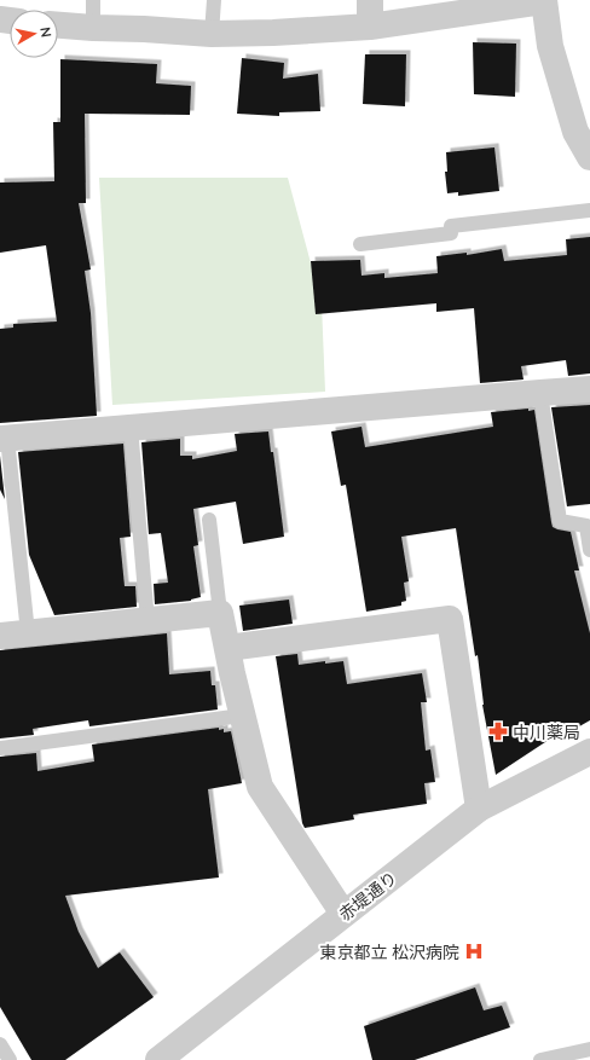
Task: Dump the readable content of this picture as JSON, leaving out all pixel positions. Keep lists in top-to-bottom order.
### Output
{
  "streets": {
    "street": ["赤堤通り"]
  },
  "places": {
    "pharmacy": ["中川薬局"],
    "hospital": ["東京都立 松沢病院"]
  },
  "north": "right"
}
